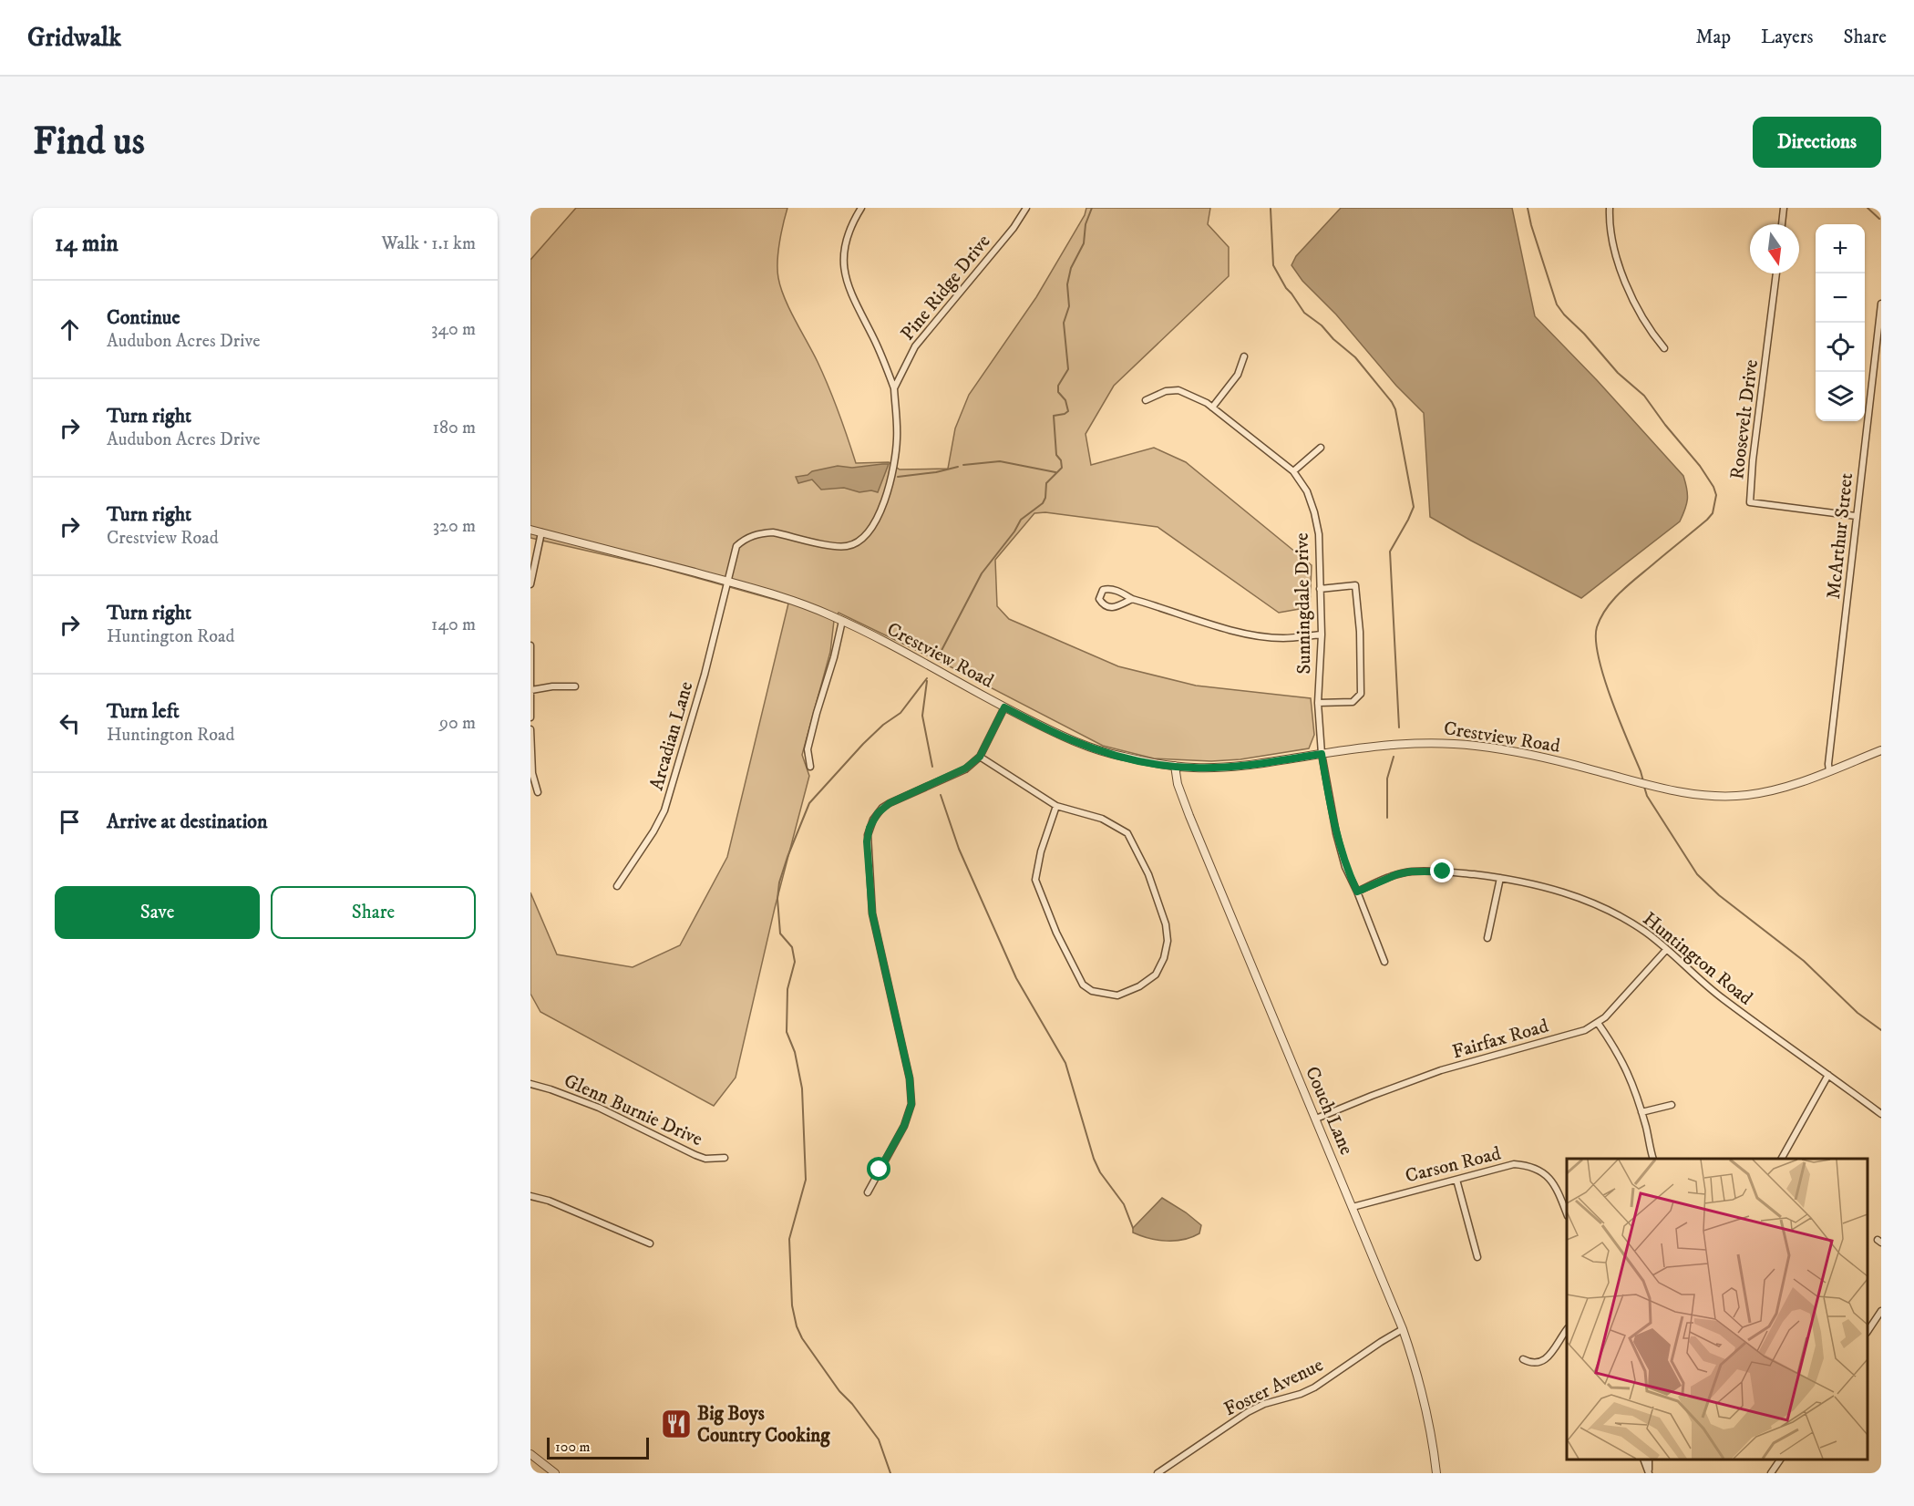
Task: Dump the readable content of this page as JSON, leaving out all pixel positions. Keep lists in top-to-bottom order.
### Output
{
  "streets": {
    "street": [
      "Pine Ridge Drive",
      "Roosevelt Drive",
      "McArthur Street",
      "Sunningdale Drive",
      "Crestview Road",
      "Arcadian Lane",
      "Huntington Road",
      "Fairfax Road",
      "Glenn Burnie Drive",
      "Couch Lane",
      "Carson Road",
      "Foster Avenue"
    ]
  },
  "crossings": [
    ["Pine Ridge Drive", "Crestview Road"],
    ["Pine Ridge Drive", "Arcadian Lane"],
    ["Roosevelt Drive", "McArthur Street"],
    ["McArthur Street", "Crestview Road"],
    ["Sunningdale Drive", "Crestview Road"],
    ["Crestview Road", "Arcadian Lane"],
    ["Crestview Road", "Couch Lane"],
    ["Huntington Road", "Fairfax Road"],
    ["Fairfax Road", "Couch Lane"],
    ["Couch Lane", "Carson Road"],
    ["Couch Lane", "Foster Avenue"]
  ],
  "places": {
    "restaurant": ["Big Boys Country Cooking"]
  },
  "scale_bar": "100 m",
  "north": "bottom",
  "page": {
    "header": "Gridwalk",
    "nav": ["Map", "Layers", "Share"],
    "buttons": [
      "Directions",
      ["Save", "Share"]
    ],
    "title": "Find us",
    "heading": ["14 min", "Walk · 1.1 km"],
    "map_buttons": ["+", "−"],
    "list": [
      ["Continue", "Audubon Acres Drive", "340 m"],
      ["Turn right", "Audubon Acres Drive", "180 m"],
      ["Turn right", "Crestview Road", "320 m"],
      ["Turn right", "Huntington Road", "140 m"],
      ["Turn left", "Huntington Road", "90 m"],
      "Arrive at destination"
    ],
    "scale": "100 m"
  }
}
